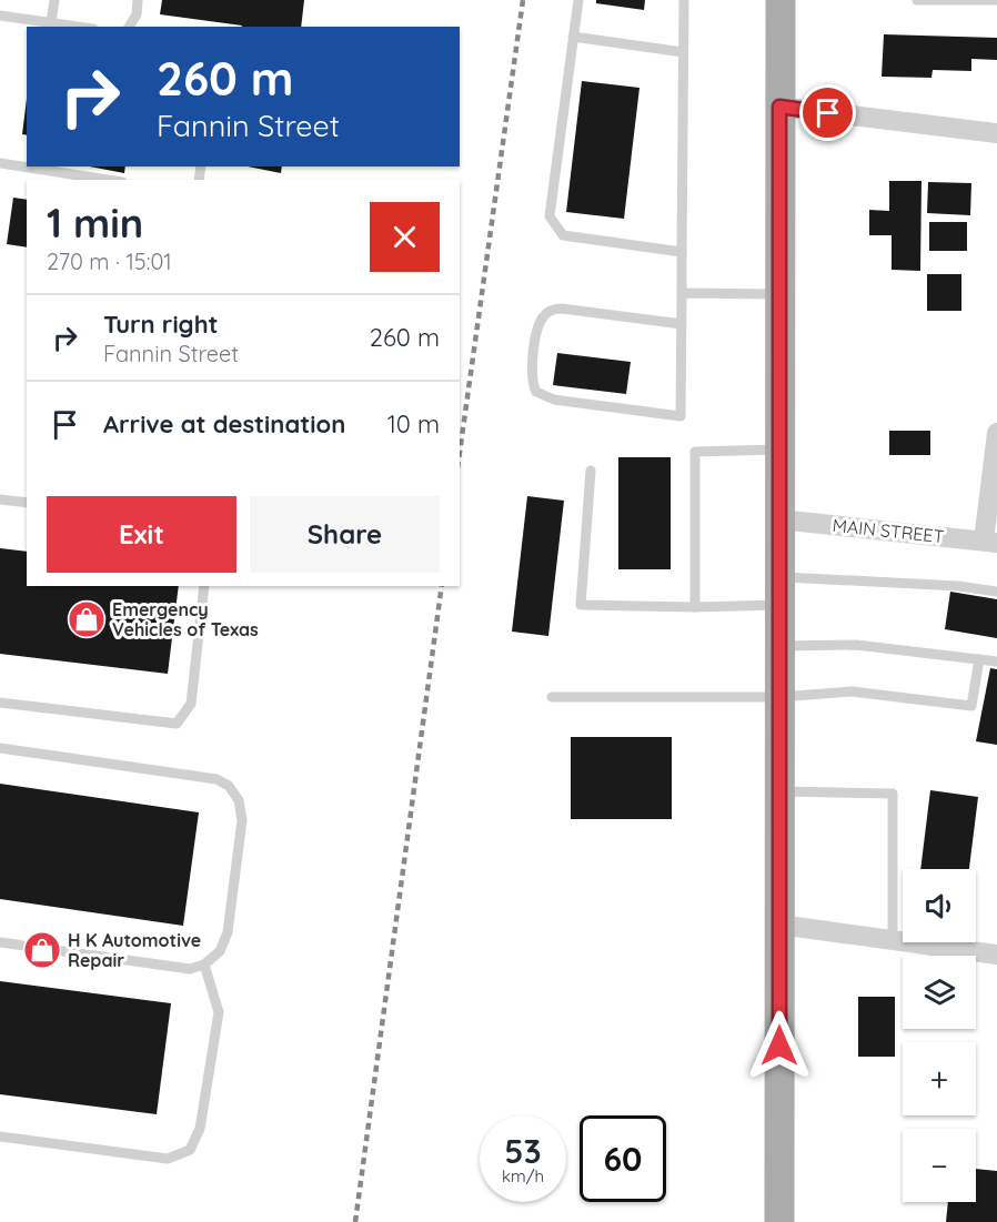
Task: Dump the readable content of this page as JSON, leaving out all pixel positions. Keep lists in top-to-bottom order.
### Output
{
  "streets": {
    "street": ["MAIN STREET"]
  },
  "places": {
    "shop": ["Emergency Vehicles of Texas", "H K Automotive Repair"]
  },
  "page": {
    "turn": ["260 m", "Fannin Street"],
    "heading": ["1 min", "270 m · 15:01"],
    "list": [
      {
        "name": "Turn right",
        "note": "Fannin Street",
        "value": "260 m"
      },
      {
        "name": "Arrive at destination",
        "value": "10 m"
      }
    ],
    "buttons": ["Exit", "Share"],
    "map_buttons": ["+", "−"],
    "speed": "53 km/h",
    "limit": "60"
  }
}
